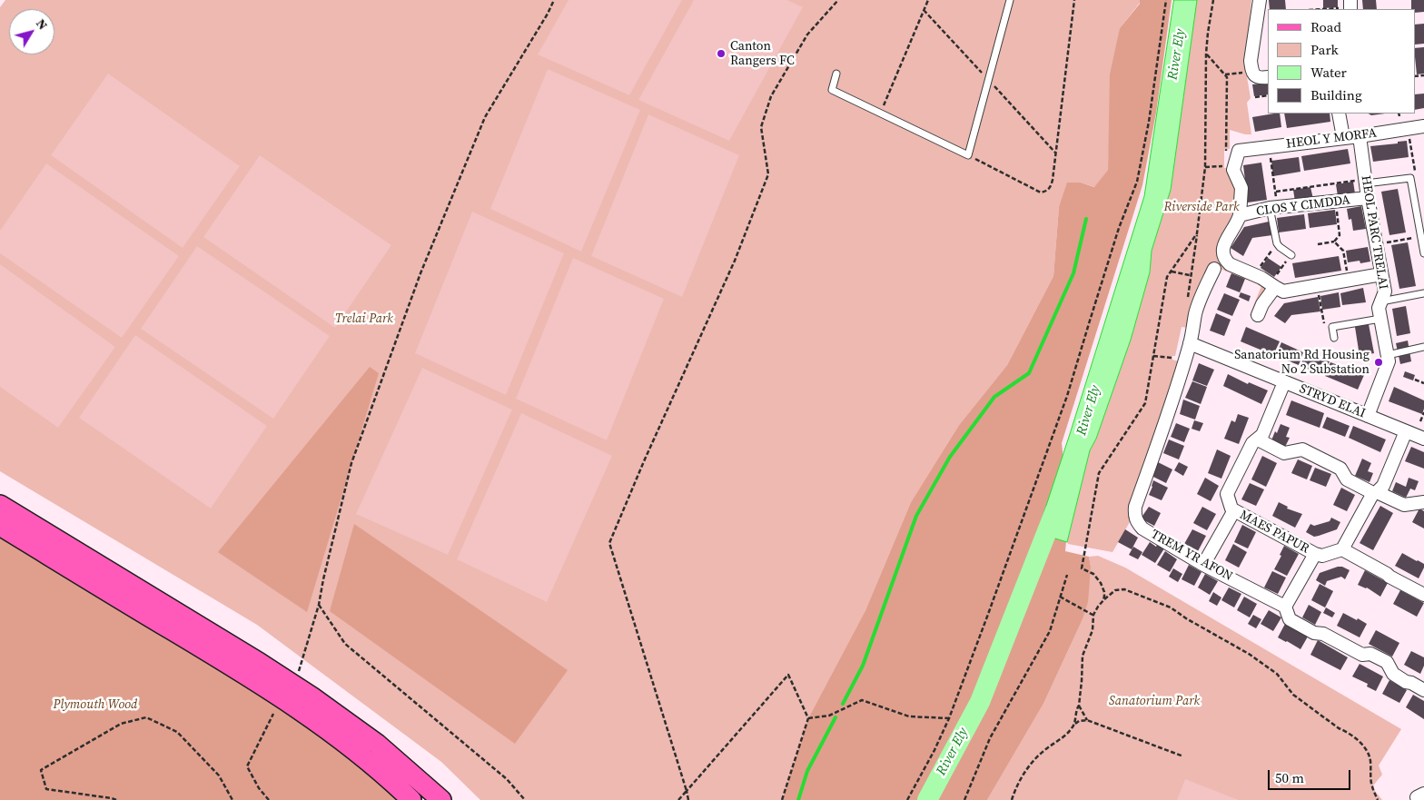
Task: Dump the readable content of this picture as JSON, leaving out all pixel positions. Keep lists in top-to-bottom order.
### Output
{
  "streets": {
    "street": [
      "HEOL Y MORFA",
      "CLOS Y CIMDDA",
      "HEOL PARC TRELAI",
      "STRYD ELAI",
      "MAES PAPUR",
      "TREM YR AFON"
    ]
  },
  "crossings": [
    ["HEOL Y MORFA", "CLOS Y CIMDDA"],
    ["HEOL Y MORFA", "HEOL PARC TRELAI"],
    ["CLOS Y CIMDDA", "HEOL PARC TRELAI"],
    ["STRYD ELAI", "TREM YR AFON"]
  ],
  "water": ["River Ely"],
  "parks": [
    "Riverside Park",
    "Trelai Park",
    "Sanatorium Park",
    "Plymouth Wood"
  ],
  "places": ["Canton Rangers FC", "Sanatorium Rd Housing No 2 Substation"],
  "legend": [
    "Road",
    "Park",
    "Water",
    "Building"
  ],
  "scale_bar": "50 m",
  "north": "top right"
}
